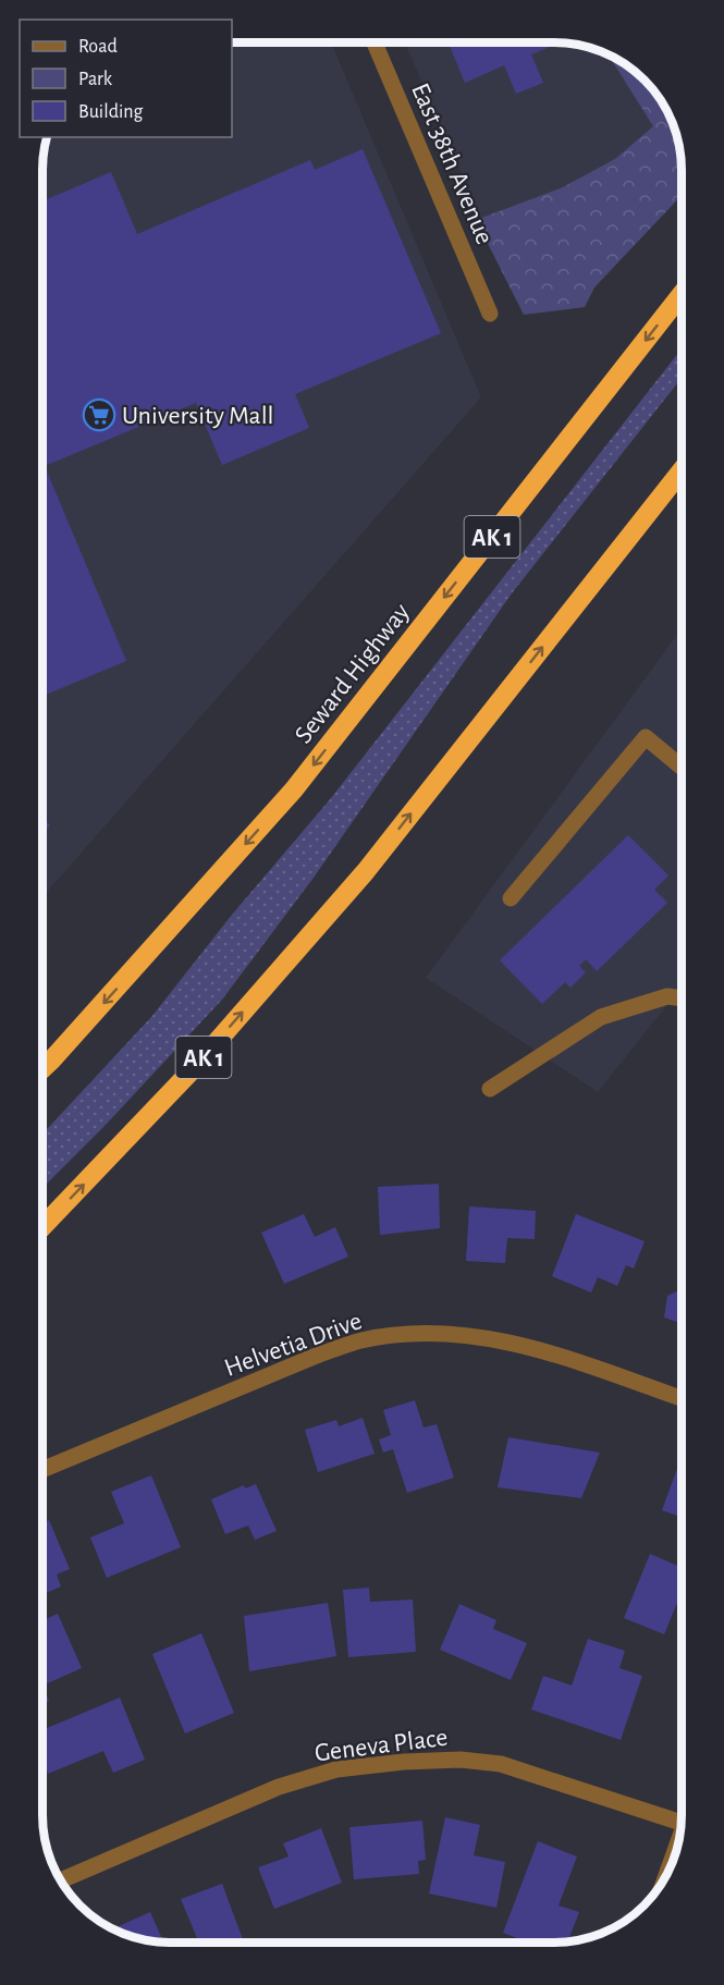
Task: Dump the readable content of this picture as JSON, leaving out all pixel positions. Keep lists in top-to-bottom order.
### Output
{
  "streets": {
    "highway": ["AK 1", "Seward Highway"],
    "street": ["East 38th Avenue", "Helvetia Drive", "Geneva Place"]
  },
  "places": {
    "supermarket": ["University Mall"]
  },
  "legend": ["Road", "Park", "Building"]
}
